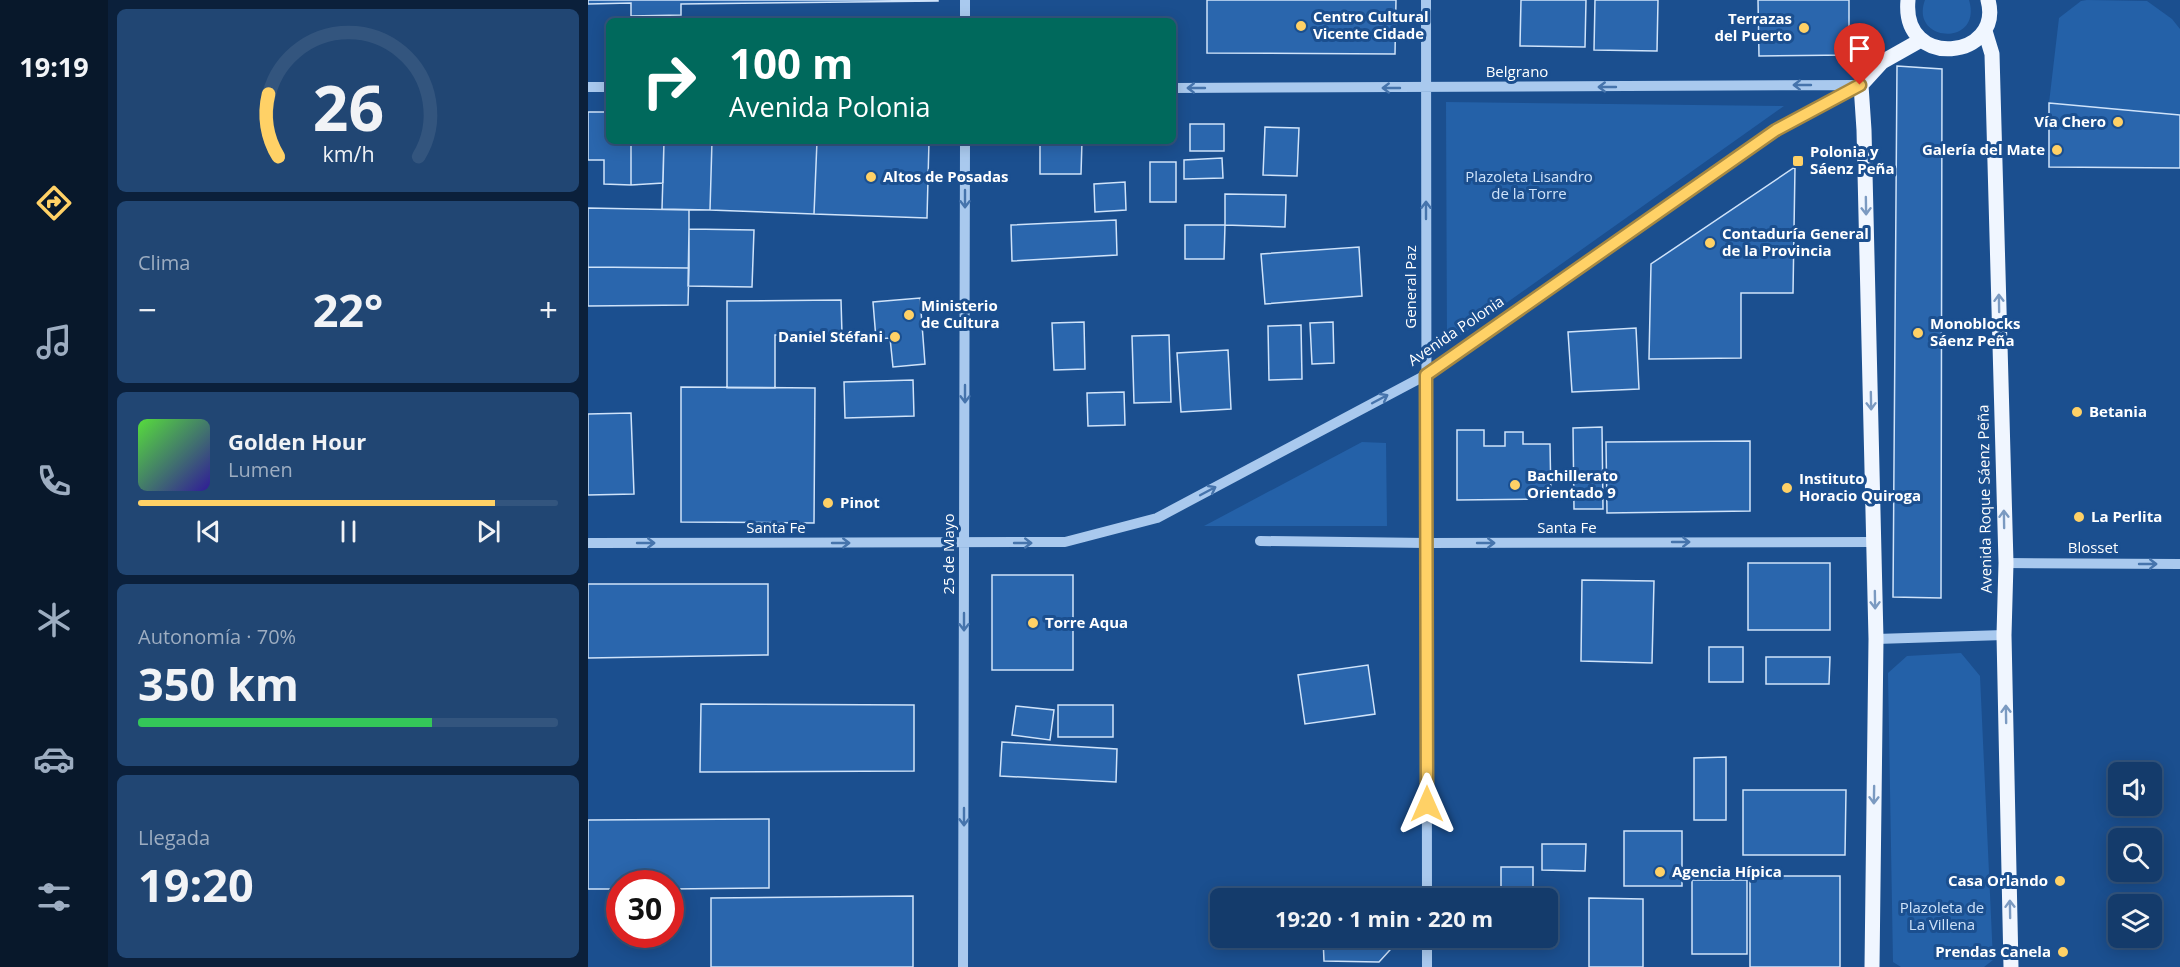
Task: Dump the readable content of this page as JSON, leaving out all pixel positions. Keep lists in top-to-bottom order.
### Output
{
  "streets": {
    "main road": ["Avenida Polonia", "Avenida Roque Sáenz Peña"],
    "street": [
      "Belgrano",
      "General Paz",
      "Santa Fe",
      "Blosset",
      "25 de Mayo"
    ]
  },
  "crossings": [
    ["Belgrano", "General Paz"],
    ["Belgrano", "Avenida Polonia"],
    ["General Paz", "Avenida Polonia"],
    ["General Paz", "Santa Fe"],
    ["Avenida Polonia", "Santa Fe"],
    ["Avenida Polonia", "25 de Mayo"],
    ["Avenida Roque Sáenz Peña", "Blosset"],
    ["Santa Fe", "25 de Mayo"]
  ],
  "one_way": [
    "Belgrano",
    "Avenida Polonia",
    "Santa Fe",
    "Blosset",
    "25 de Mayo"
  ],
  "parks": ["Plazoleta Lisandro de la Torre", "Plazoleta de La Villena"],
  "places": {
    "other": [
      "Centro Cultural Vicente Cidade",
      "Terrazas del Puerto",
      "Vía Chero",
      "Galería del Mate",
      "Altos de Posadas",
      "Contaduría General de la Provincia",
      "Ministerio de Cultura",
      "Monoblocks Sáenz Peña",
      "Daniel Stéfani",
      "Betania",
      "Bachillerato Orientado 9",
      "Instituto Horacio Quiroga",
      "Pinot",
      "La Perlita",
      "Torre Aqua",
      "Agencia Hípica",
      "Casa Orlando",
      "Prendas Canela"
    ],
    "transit": ["Polonia y Sáenz Peña"]
  },
  "page": {
    "tabs": "19:19",
    "turn": ["100 m", "Avenida Polonia"],
    "tile": [
      "Clima",
      ["Autonomía · 70%", "350 km"],
      ["Llegada", "19:20"]
    ],
    "heat": ["−", "22°", "+"],
    "song": ["Golden Hour", "Lumen"],
    "limit": "30",
    "trip": "19:20 · 1 min · 220 m",
    "gauge": ["26", "km/h"]
  }
}
